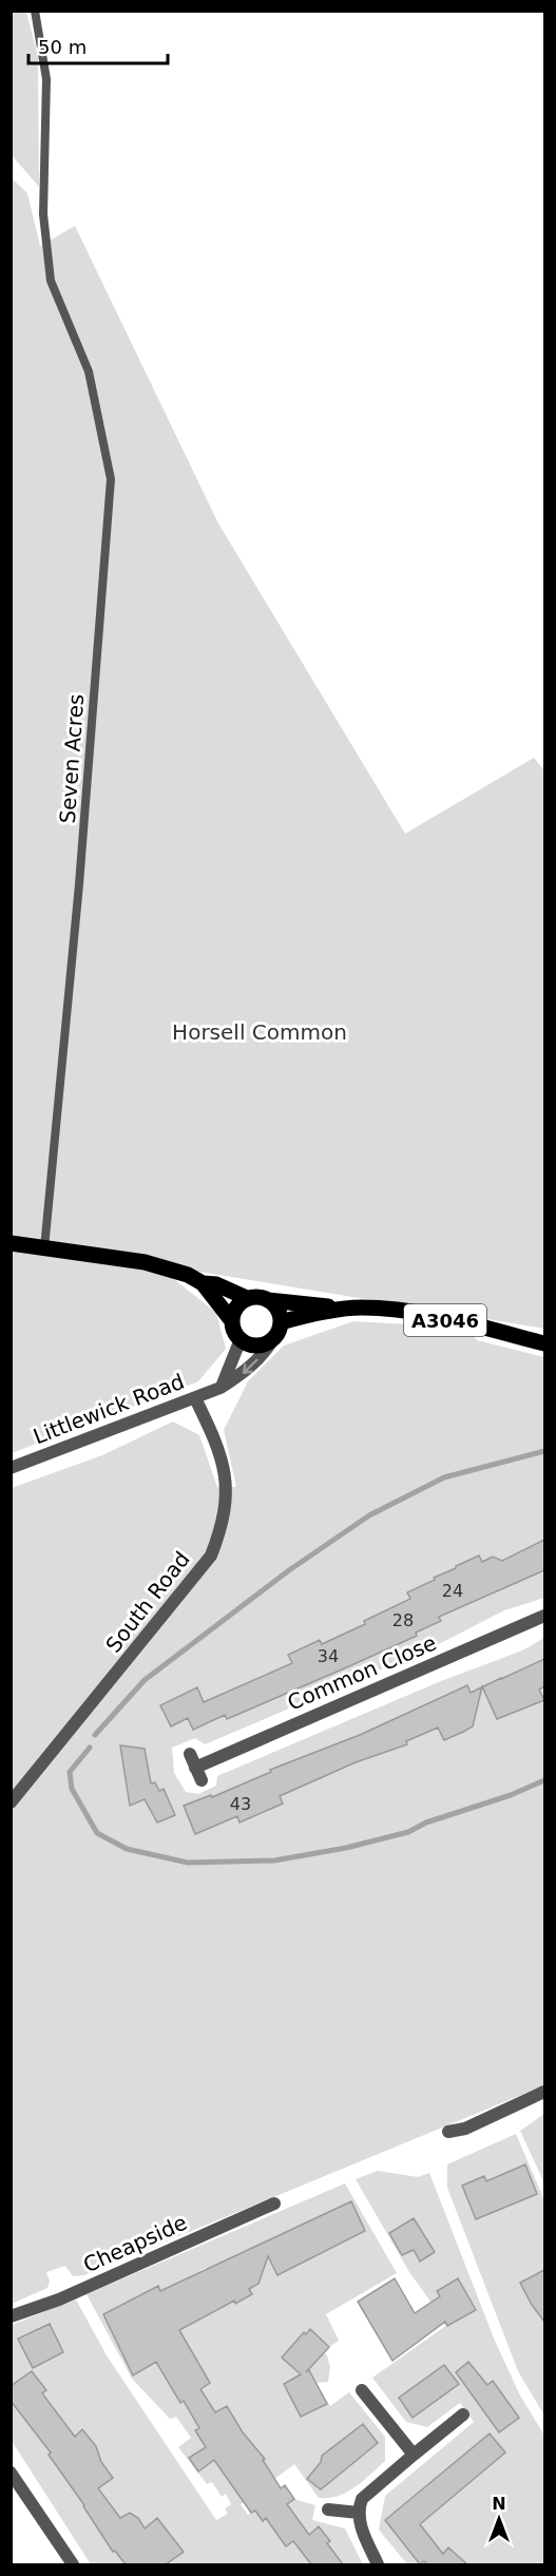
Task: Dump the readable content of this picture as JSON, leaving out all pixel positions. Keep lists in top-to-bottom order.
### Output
{
  "streets": {
    "main road": ["A3046"],
    "street": [
      "Littlewick Road",
      "South Road",
      "Common Close",
      "Cheapside"
    ],
    "lane": ["Seven Acres"]
  },
  "crossings": [
    ["A3046", "Littlewick Road"],
    ["Littlewick Road", "South Road"]
  ],
  "parks": ["Horsell Common"],
  "house_numbers": [
    "24",
    "28",
    "34",
    "43"
  ],
  "scale_bar": "50 m",
  "north": "top"
}
